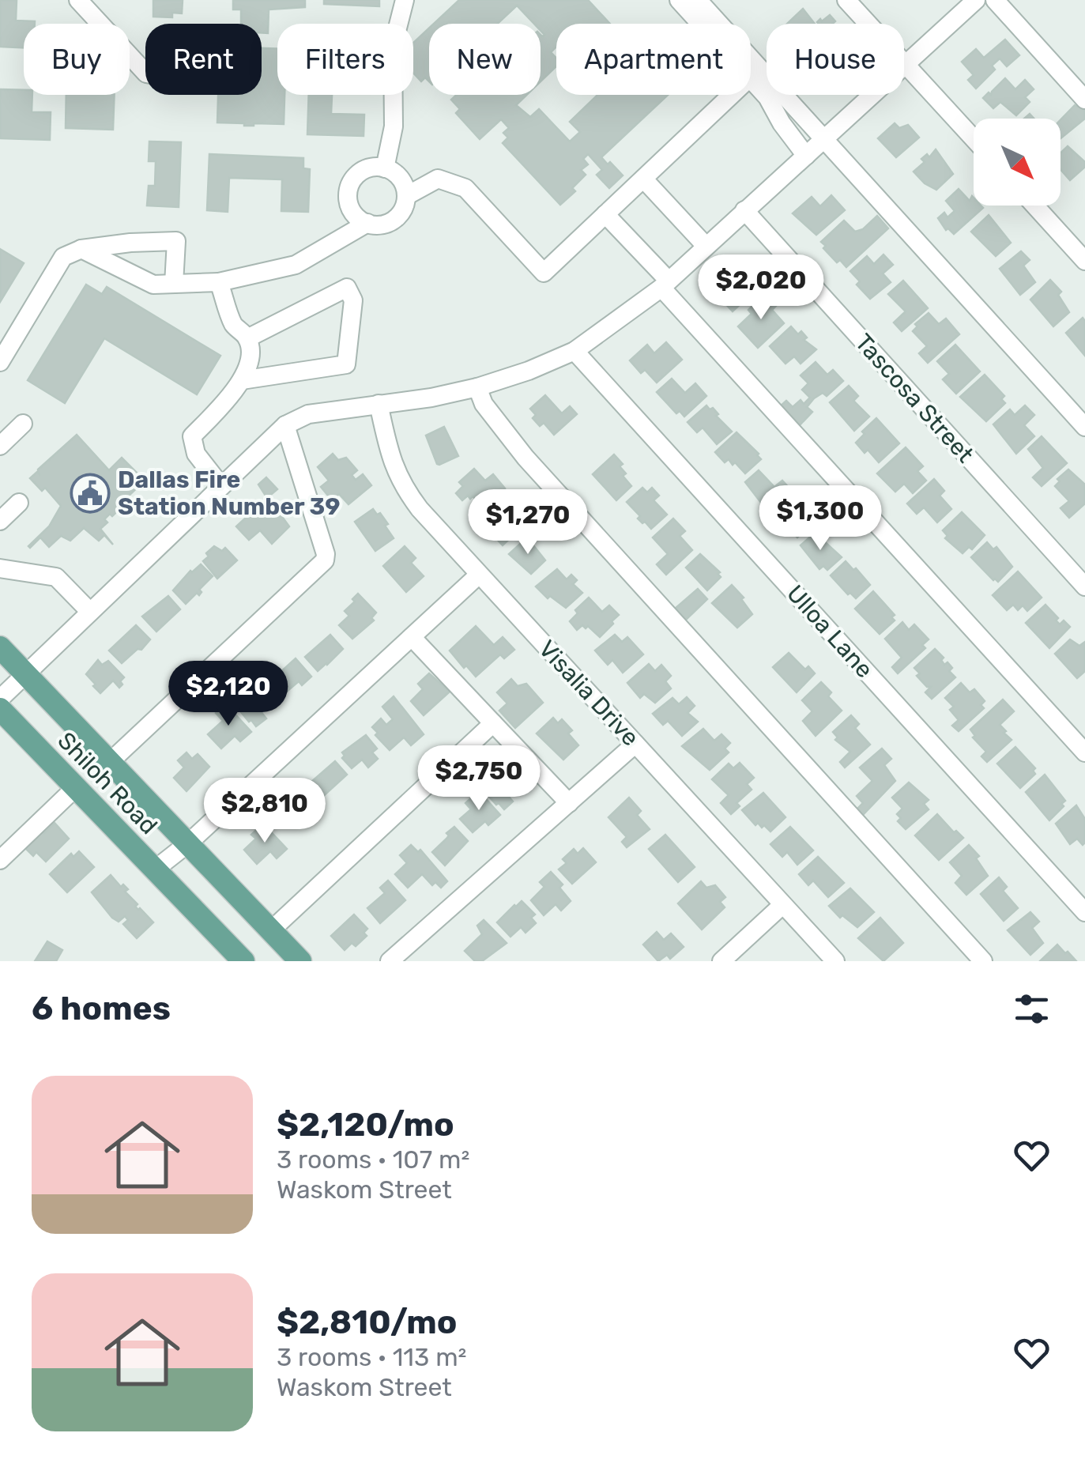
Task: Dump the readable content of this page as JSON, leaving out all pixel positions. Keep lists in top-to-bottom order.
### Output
{
  "streets": {
    "main road": ["Shiloh Road"],
    "street": ["Tascosa Street", "Ulloa Lane", "Visalia Drive"]
  },
  "places": {
    "public building": ["Dallas Fire Station Number 39"]
  },
  "north": "bottom right",
  "page": {
    "chip": [
      "Buy",
      "Rent",
      "Filters",
      "New",
      "Apartment",
      "House"
    ],
    "price": [
      "$2,020",
      "$1,300",
      "$1,270",
      "$2,120",
      "$2,750",
      "$2,810"
    ],
    "heading": "6 homes",
    "list": [
      {
        "name": "$2,120/mo",
        "note": "3 rooms · 107 m² · Waskom Street"
      },
      {
        "name": "$2,810/mo",
        "note": "3 rooms · 113 m² · Waskom Street"
      }
    ]
  }
}
